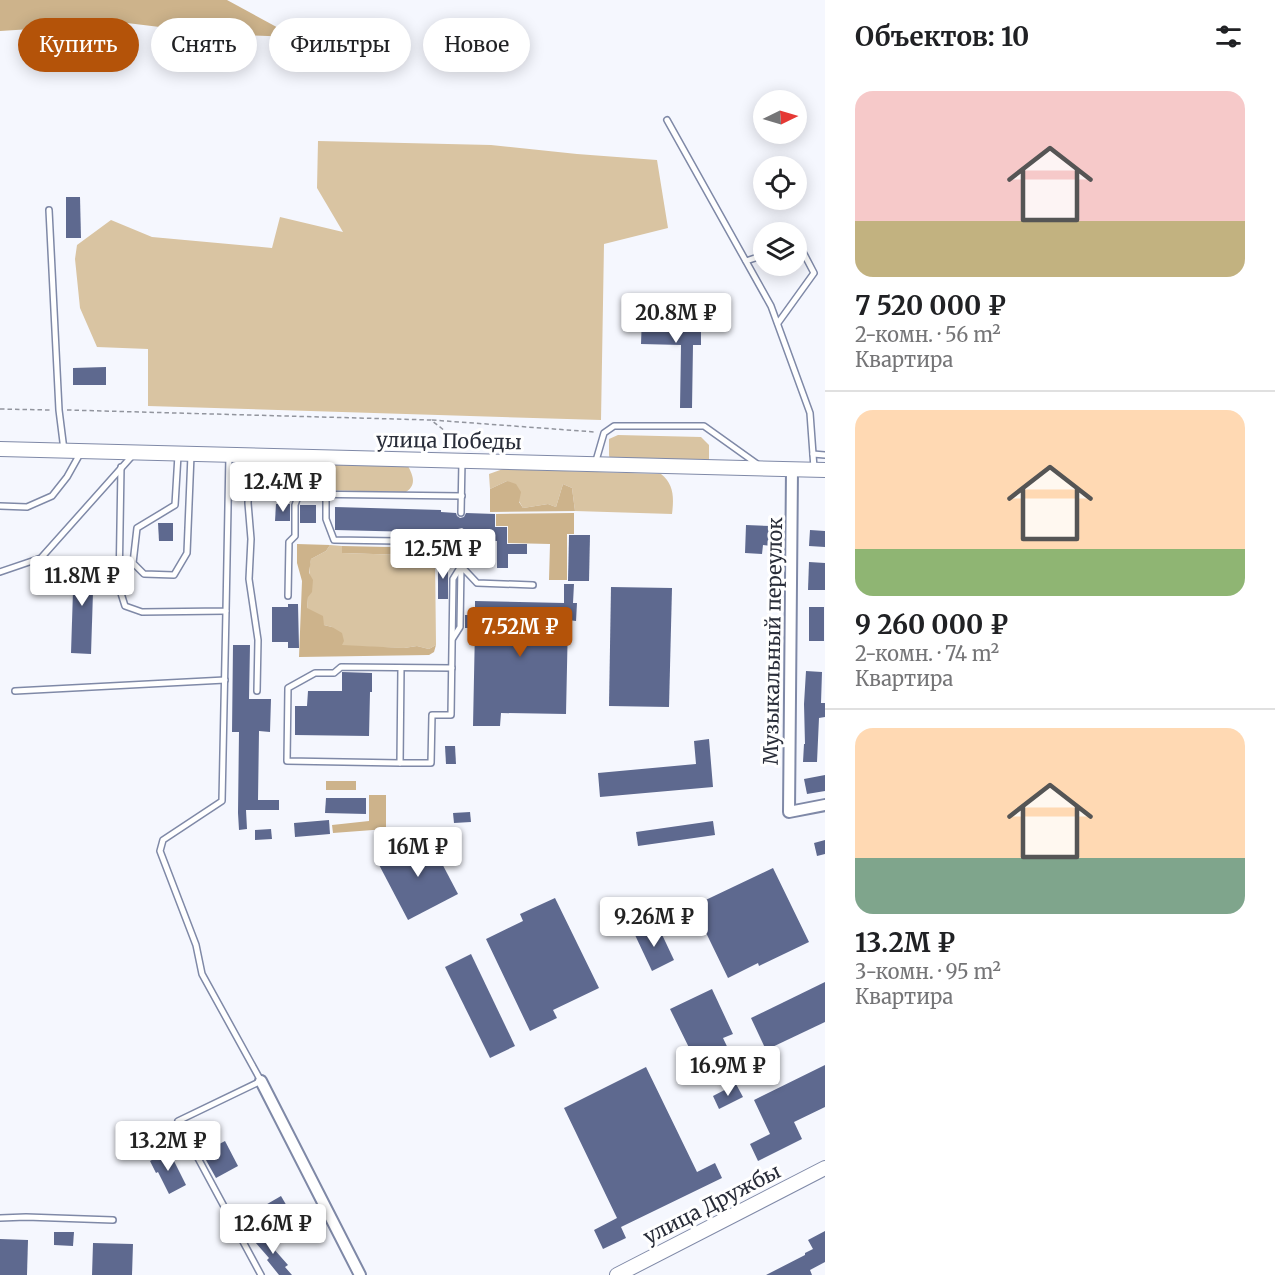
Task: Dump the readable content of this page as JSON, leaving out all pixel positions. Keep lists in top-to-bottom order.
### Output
{
  "streets": {
    "main road": ["улица Победы", "улица Дружбы"],
    "street": ["Музыкальный переулок"]
  },
  "crossings": [
    ["улица Победы", "Музыкальный переулок"]
  ],
  "north": "right",
  "page": {
    "heading": "Объектов: 10",
    "chip": [
      "Купить",
      "Снять",
      "Фильтры",
      "Новое"
    ],
    "list": [
      {
        "name": "7 520 000 ₽",
        "note": "2-комн. · 56 m² · Квартира"
      },
      {
        "name": "9 260 000 ₽",
        "note": "2-комн. · 74 m² · Квартира"
      },
      {
        "name": "13.2M ₽",
        "note": "3-комн. · 95 m² · Квартира"
      }
    ],
    "price": [
      "20.8M ₽",
      "12.4M ₽",
      "12.5M ₽",
      "11.8M ₽",
      "7.52M ₽",
      "16M ₽",
      "9.26M ₽",
      "16.9M ₽",
      "13.2M ₽",
      "12.6M ₽"
    ]
  }
}
